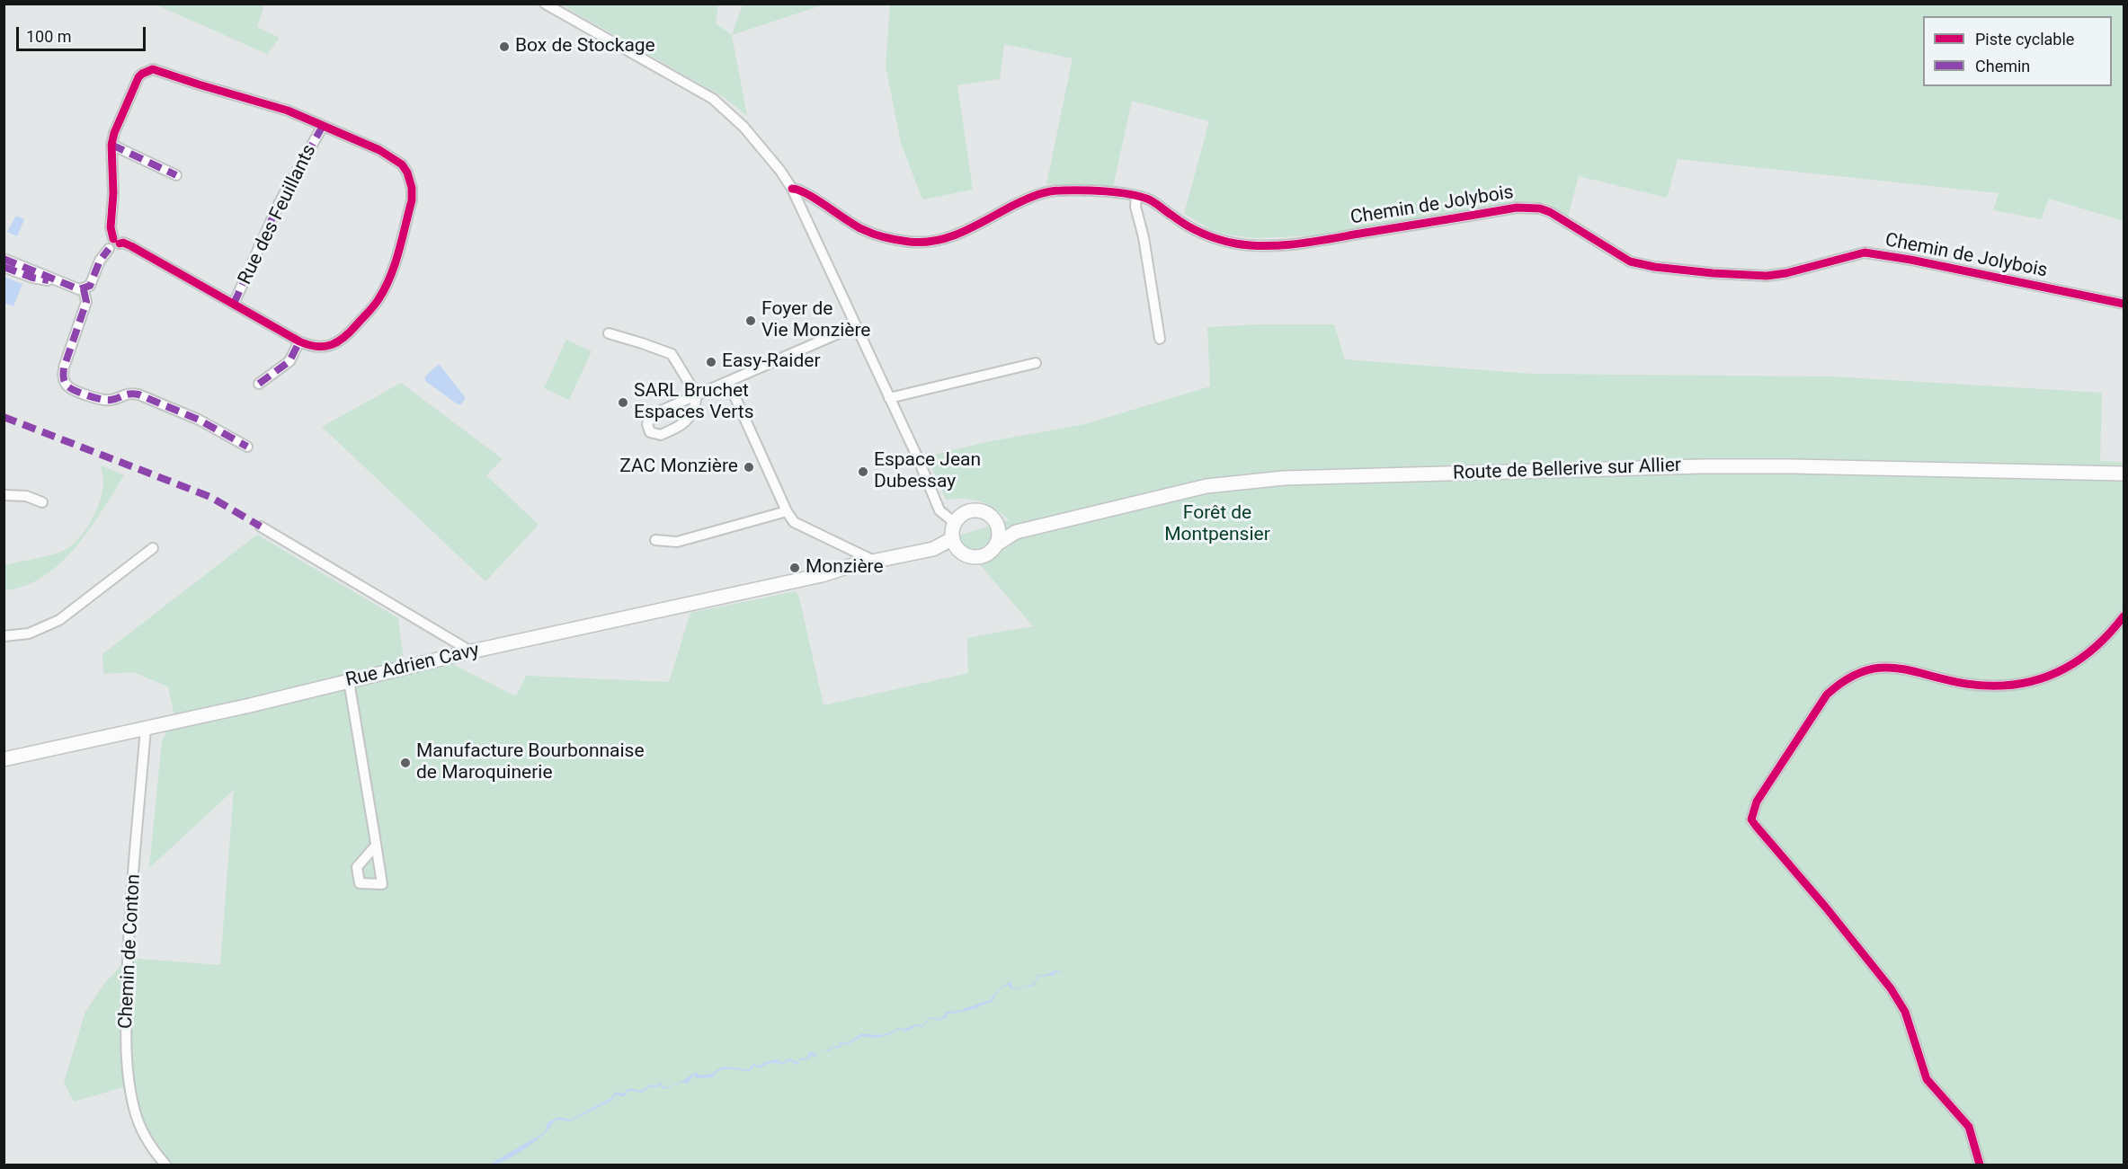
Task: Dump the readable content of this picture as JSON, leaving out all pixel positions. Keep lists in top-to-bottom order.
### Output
{
  "streets": {
    "main road": ["Route de Bellerive sur Allier", "Rue Adrien Cavy"],
    "street": ["Chemin de Jolybois", "Rue des Feuillants", "Chemin de Conton"]
  },
  "crossings": [
    ["Route de Bellerive sur Allier", "Rue Adrien Cavy"],
    ["Rue Adrien Cavy", "Chemin de Conton"]
  ],
  "parks": ["Forêt de Montpensier"],
  "places": [
    "Box de Stockage",
    "Foyer de Vie Monzière",
    "Easy-Raider",
    "SARL Bruchet Espaces Verts",
    "ZAC Monzière",
    "Espace Jean Dubessay",
    "Monzière",
    "Manufacture Bourbonnaise de Maroquinerie"
  ],
  "legend": ["Piste cyclable", "Chemin"],
  "scale_bar": "100 m"
}
